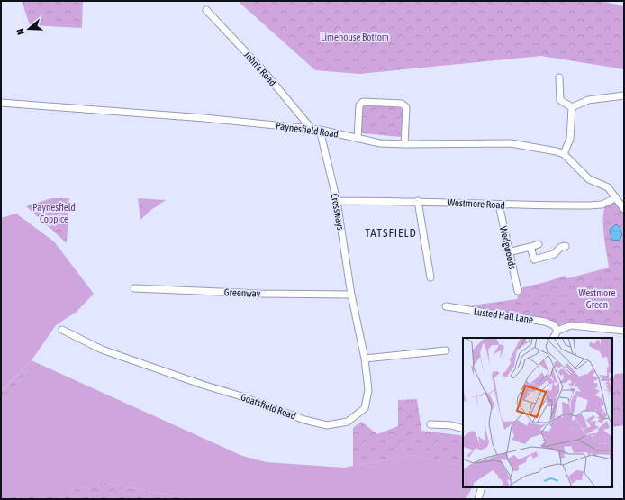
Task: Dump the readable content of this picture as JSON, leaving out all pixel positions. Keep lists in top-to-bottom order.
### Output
{
  "streets": {
    "street": [
      "John's Road",
      "Paynesfield Road",
      "Westmore Road",
      "Crossways",
      "Wedgwoods",
      "Greenway",
      "Lusted Hall Lane",
      "Goatsfield Road"
    ]
  },
  "crossings": [
    ["John's Road", "Paynesfield Road"],
    ["Paynesfield Road", "Crossways"],
    ["Westmore Road", "Crossways"],
    ["Westmore Road", "Wedgwoods"],
    ["Crossways", "Greenway"],
    ["Crossways", "Goatsfield Road"],
    ["Greenway", "Goatsfield Road"]
  ],
  "districts": ["TATSFIELD"],
  "parks": ["Limehouse Bottom", "Paynesfield Coppice", "Westmore Green"],
  "north": "left"
}
